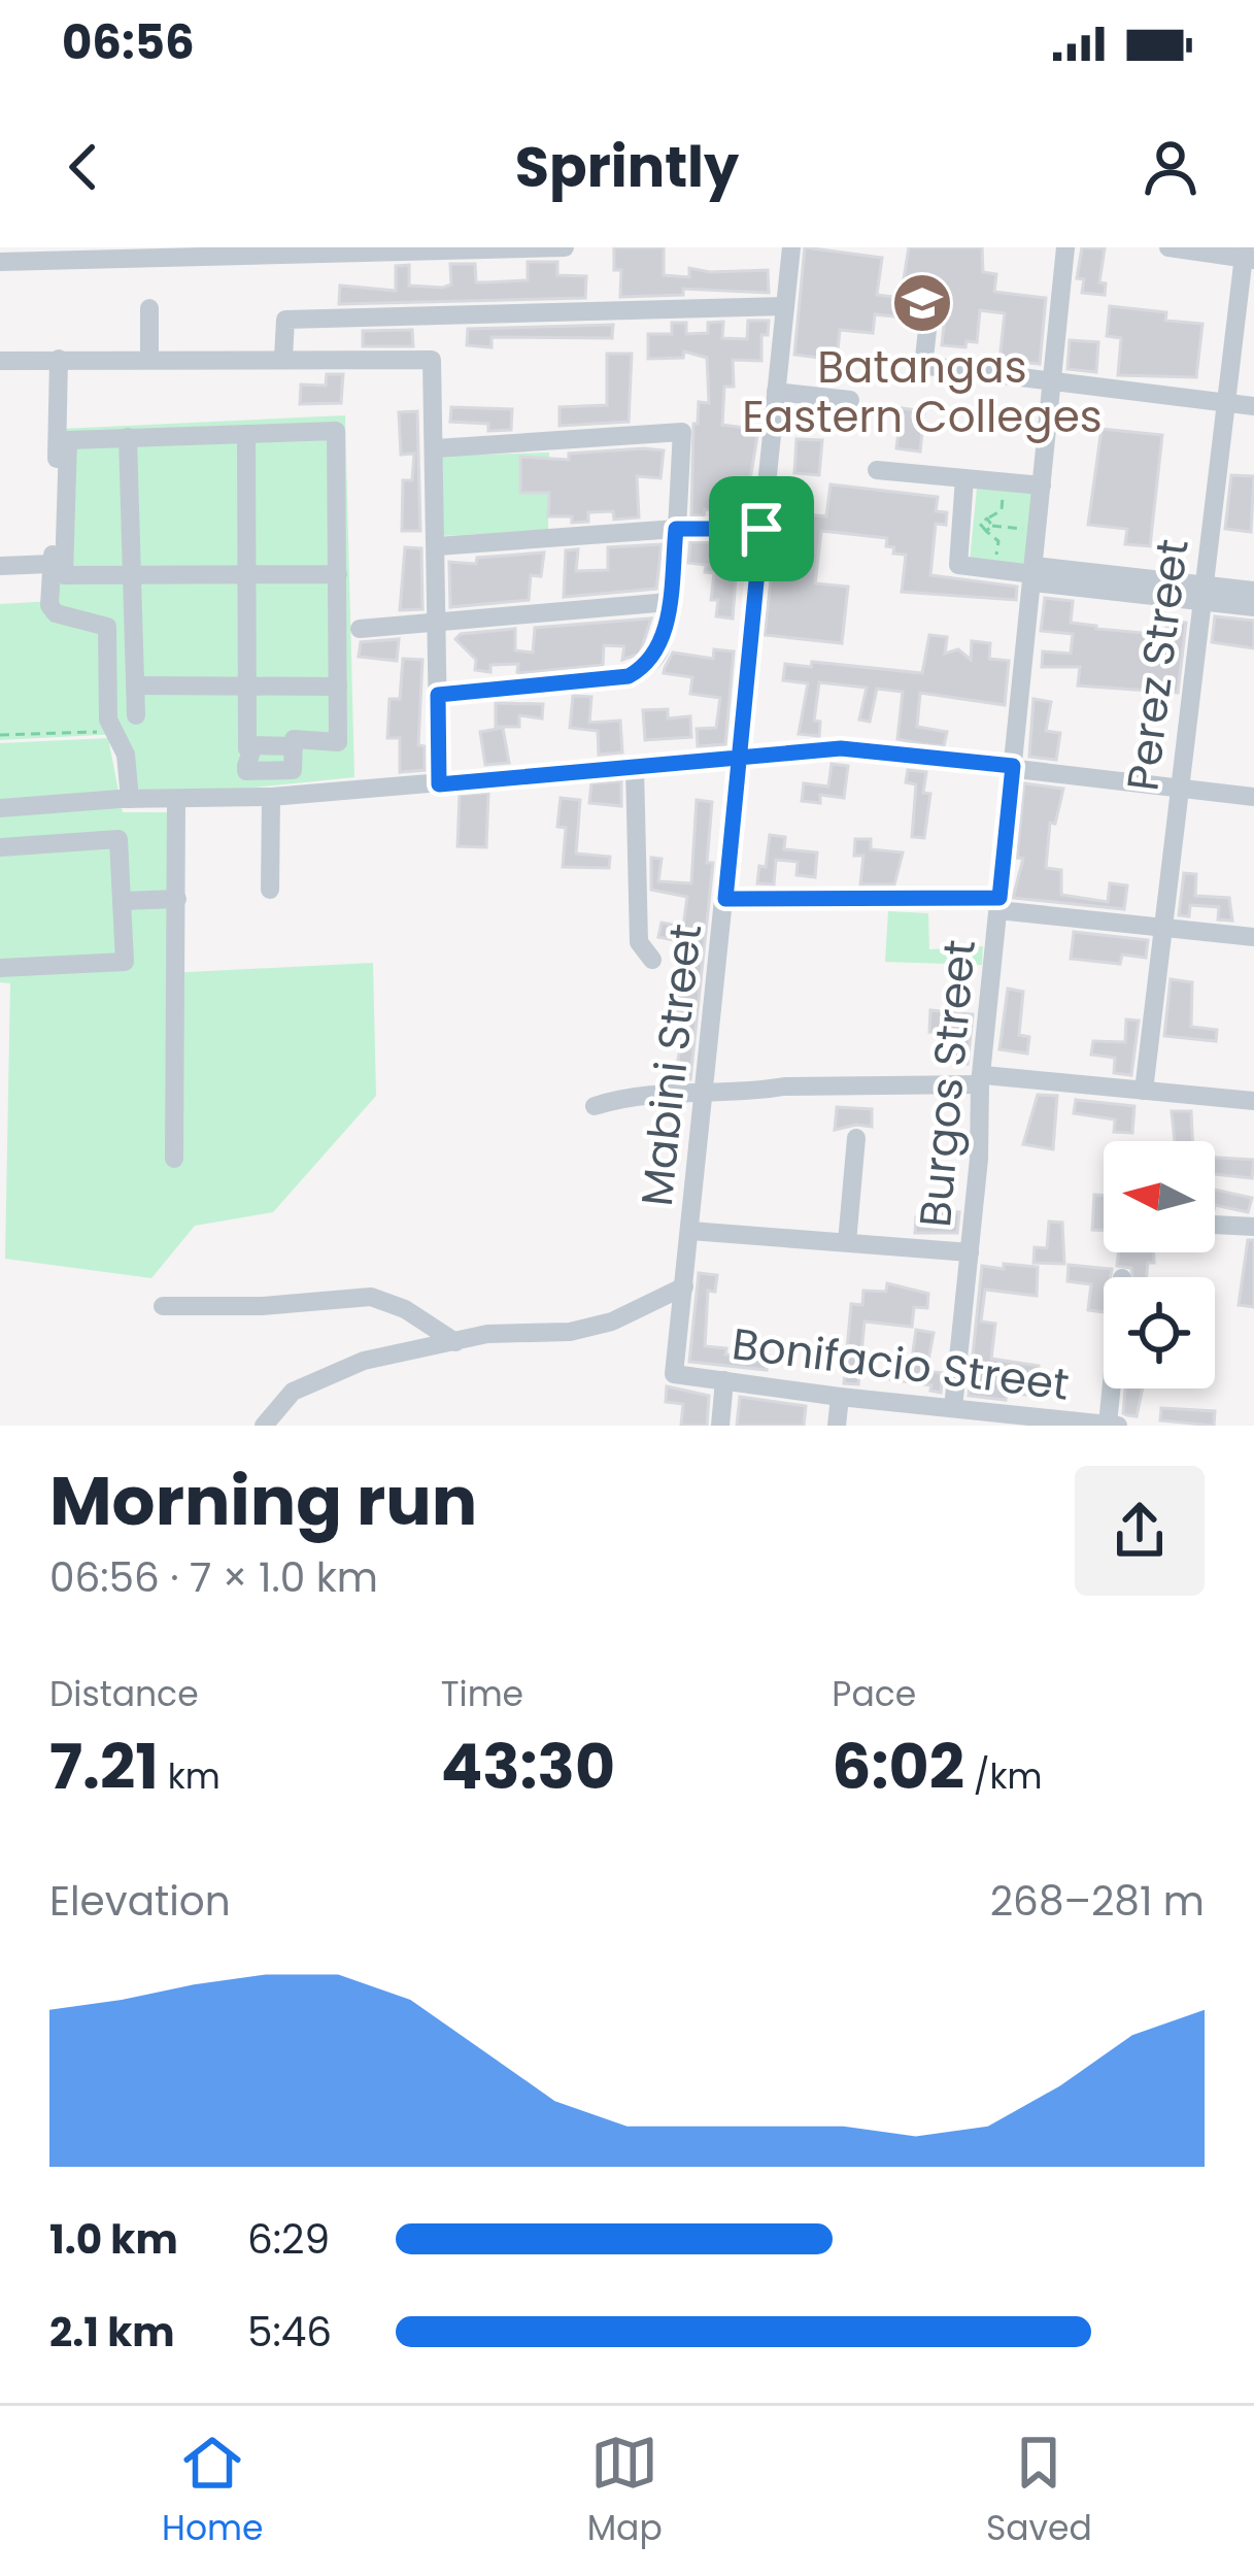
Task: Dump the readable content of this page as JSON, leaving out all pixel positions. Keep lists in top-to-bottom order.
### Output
{
  "streets": {
    "street": [
      "Perez Street",
      "Mabini Street",
      "Burgos Street",
      "Bonifacio Street"
    ]
  },
  "crossings": [
    ["Mabini Street", "Bonifacio Street"],
    ["Burgos Street", "Bonifacio Street"]
  ],
  "places": {
    "school or university": ["Batangas Eastern Colleges"]
  },
  "north": "left",
  "page": {
    "status": "06:56",
    "header": "Sprintly",
    "heading": ["Morning run", "06:56 · 7 × 1.0 km"],
    "stats": [
      ["Distance", "7.21 km"],
      ["Time", "43:30"],
      ["Pace", "6:02 /km"]
    ],
    "chart": ["Elevation", "268–281 m"],
    "list": [
      {
        "name": "1.0 km",
        "note": "6:29"
      },
      {
        "name": "2.1 km",
        "note": "5:46"
      }
    ],
    "tabs": ["Home", "Map", "Saved"]
  }
}
